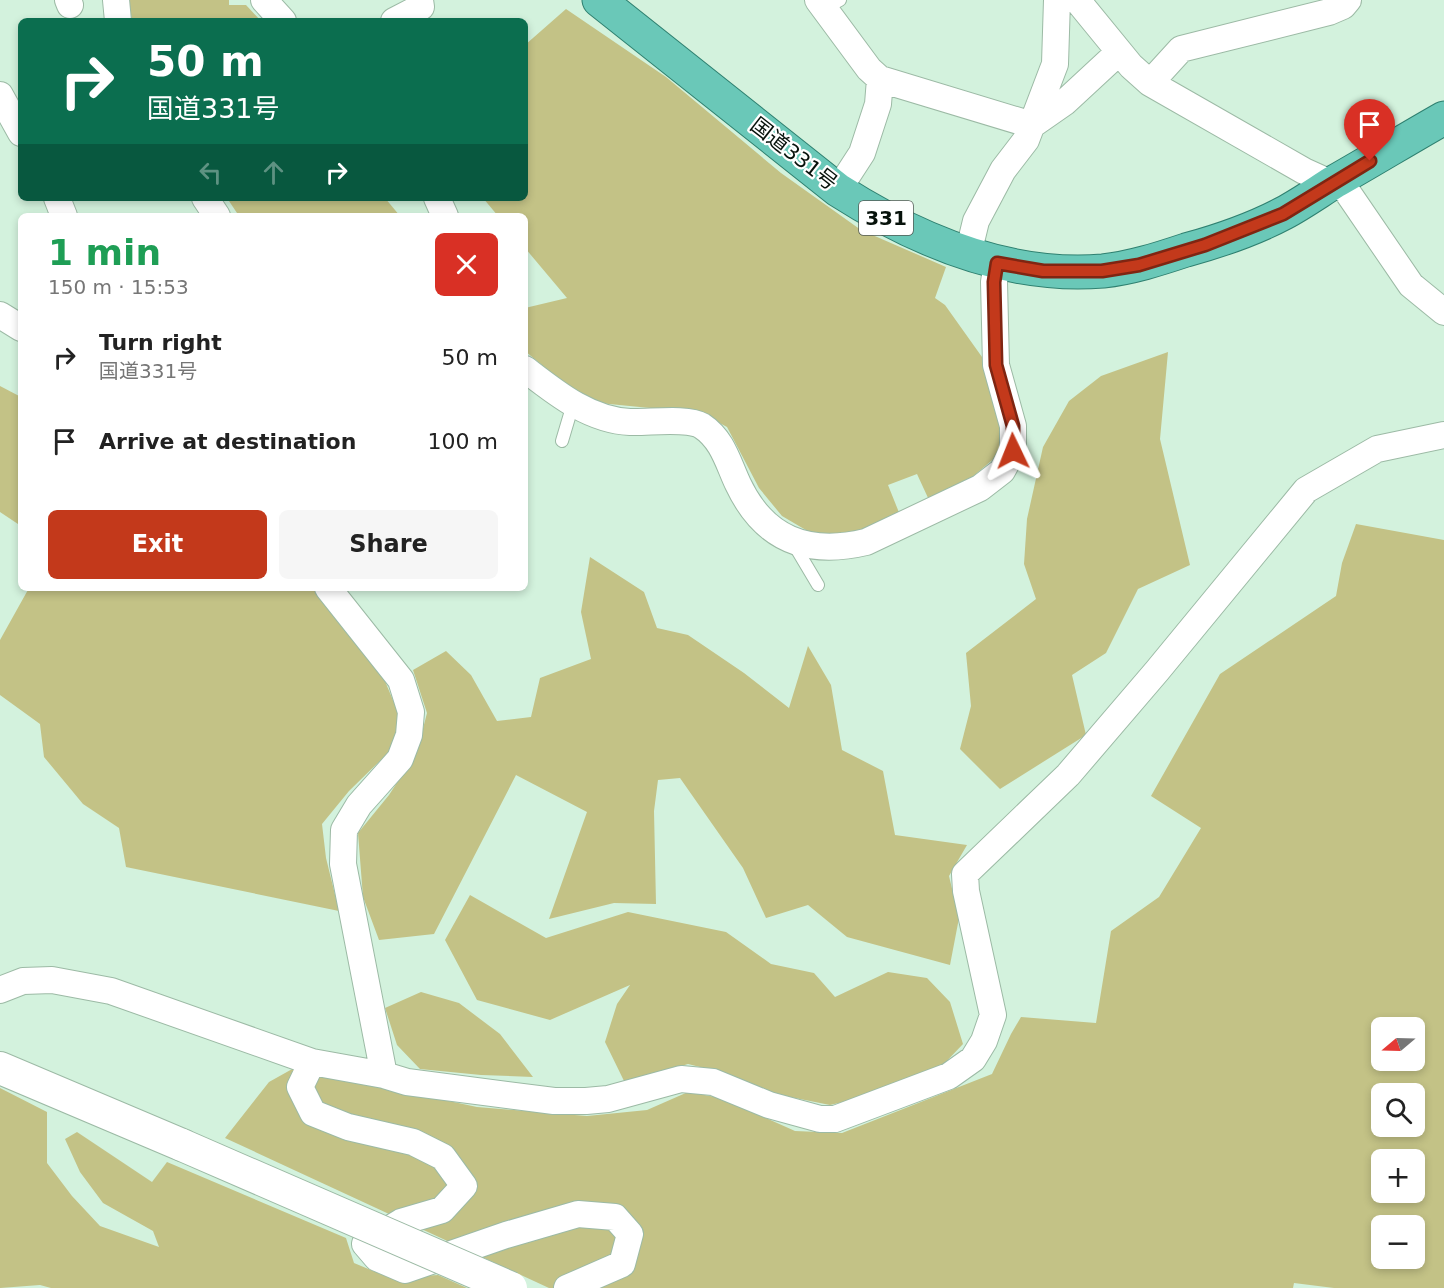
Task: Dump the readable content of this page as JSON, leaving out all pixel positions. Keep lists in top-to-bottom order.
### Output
{
  "streets": {
    "highway": ["国道331号", "331"]
  },
  "north": "left",
  "page": {
    "turn": ["50 m", "国道331号"],
    "heading": ["1 min", "150 m · 15:53"],
    "list": [
      {
        "name": "Turn right",
        "note": "国道331号",
        "value": "50 m"
      },
      {
        "name": "Arrive at destination",
        "value": "100 m"
      }
    ],
    "buttons": ["Exit", "Share"],
    "map_buttons": ["+", "−"]
  }
}
